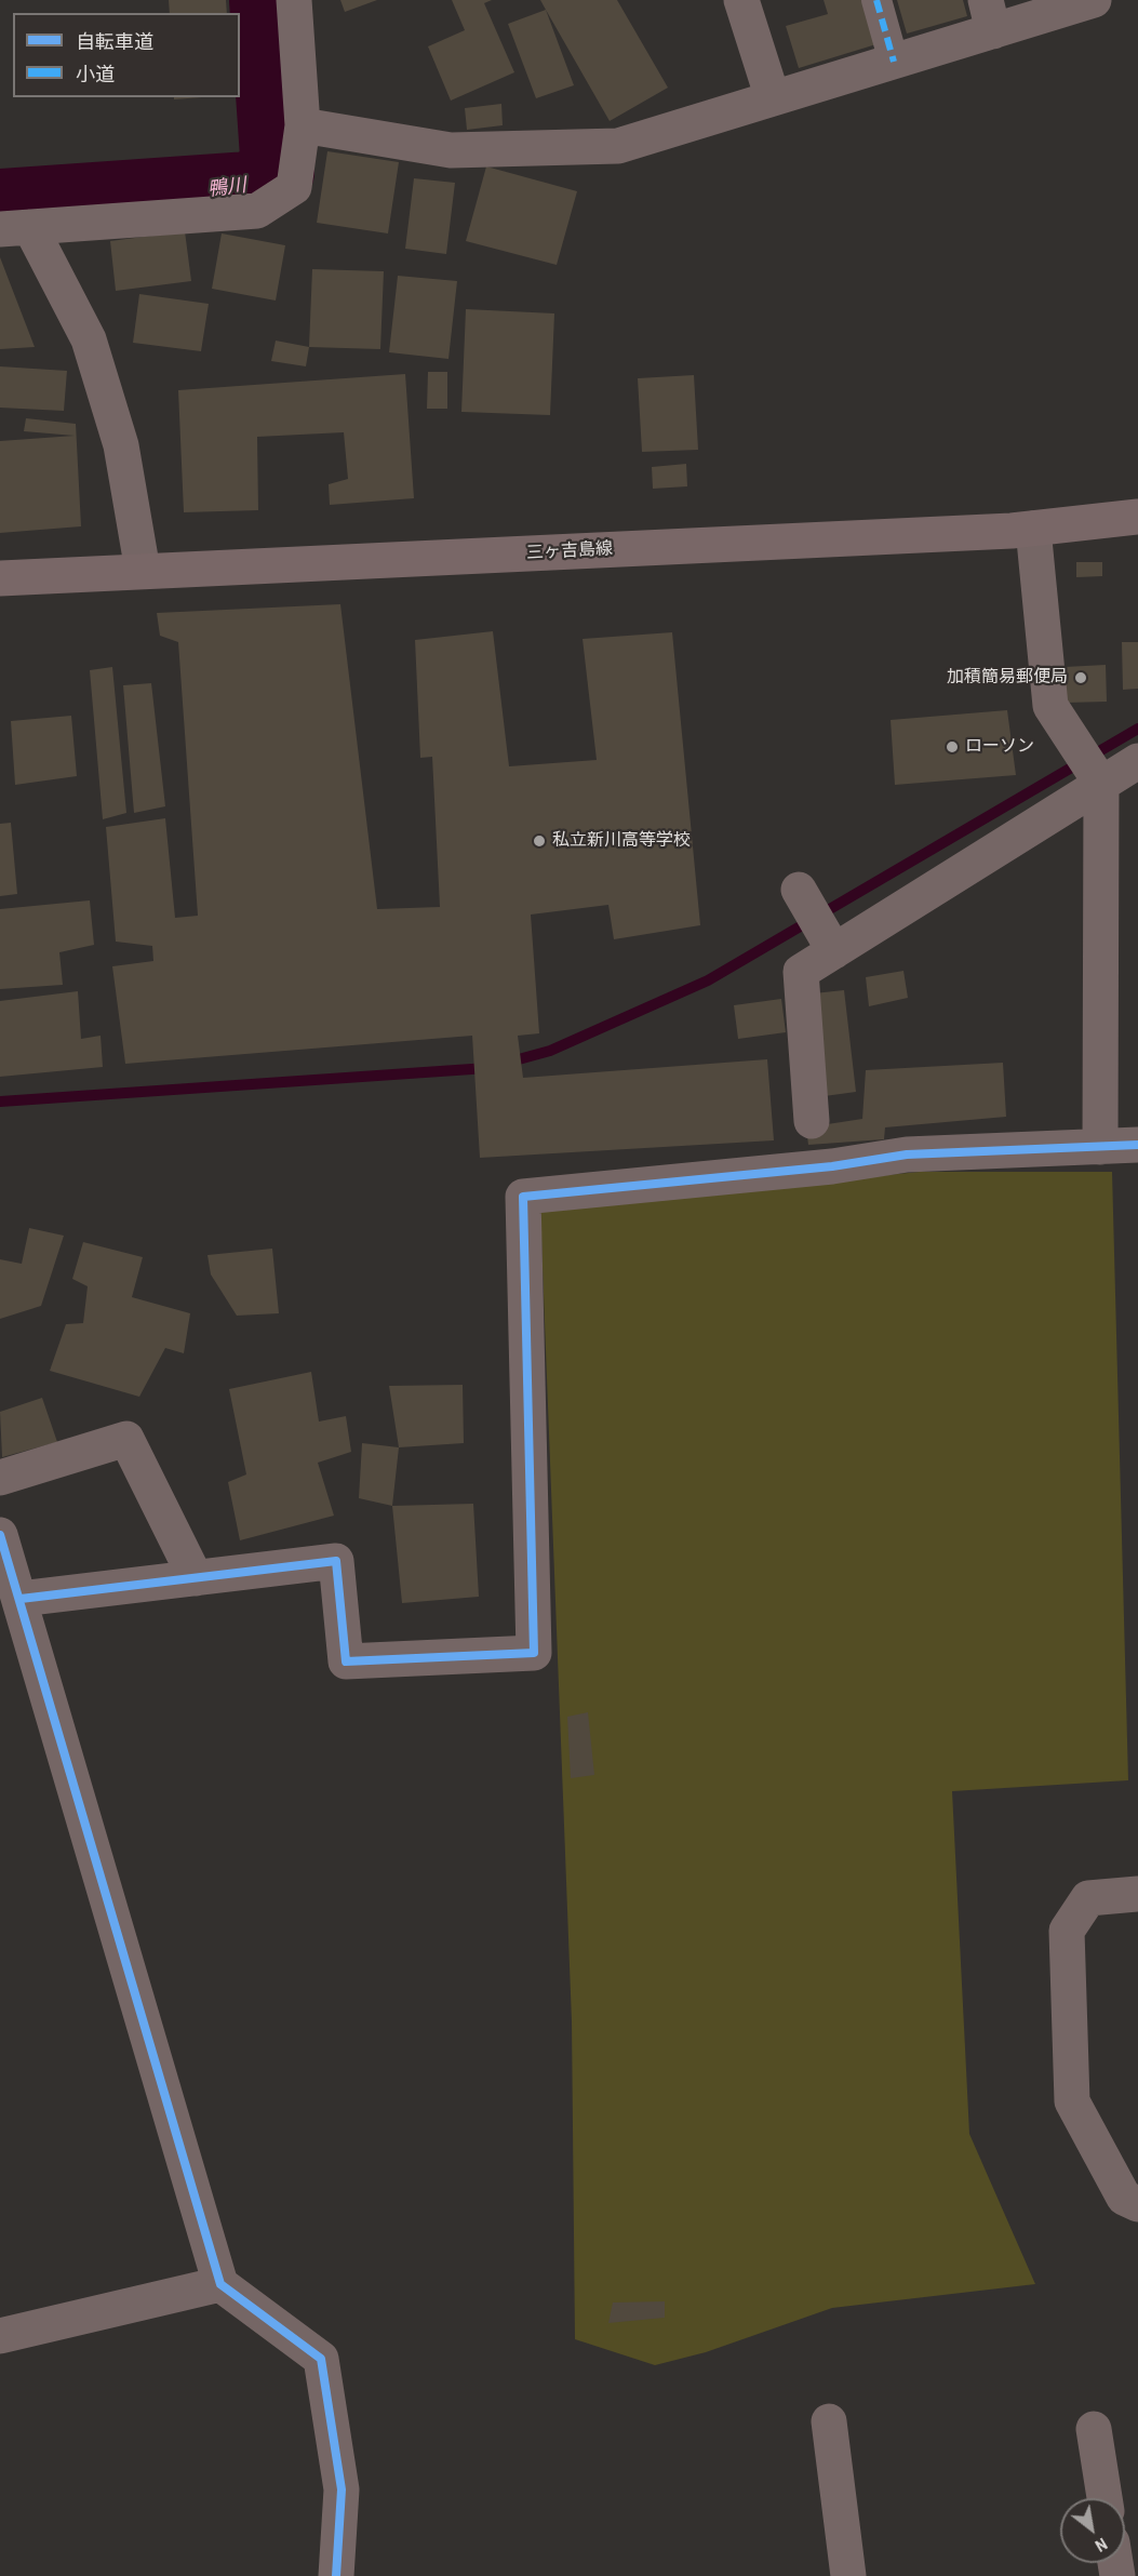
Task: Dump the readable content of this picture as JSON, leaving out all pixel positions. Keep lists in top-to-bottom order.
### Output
{
  "streets": {
    "main road": ["三ヶ吉島線"]
  },
  "water": ["鴨川"],
  "places": ["加積簡易郵便局", "ローソン", "私立新川高等学校"],
  "legend": ["自転車道", "小道"],
  "north": "bottom right"
}
